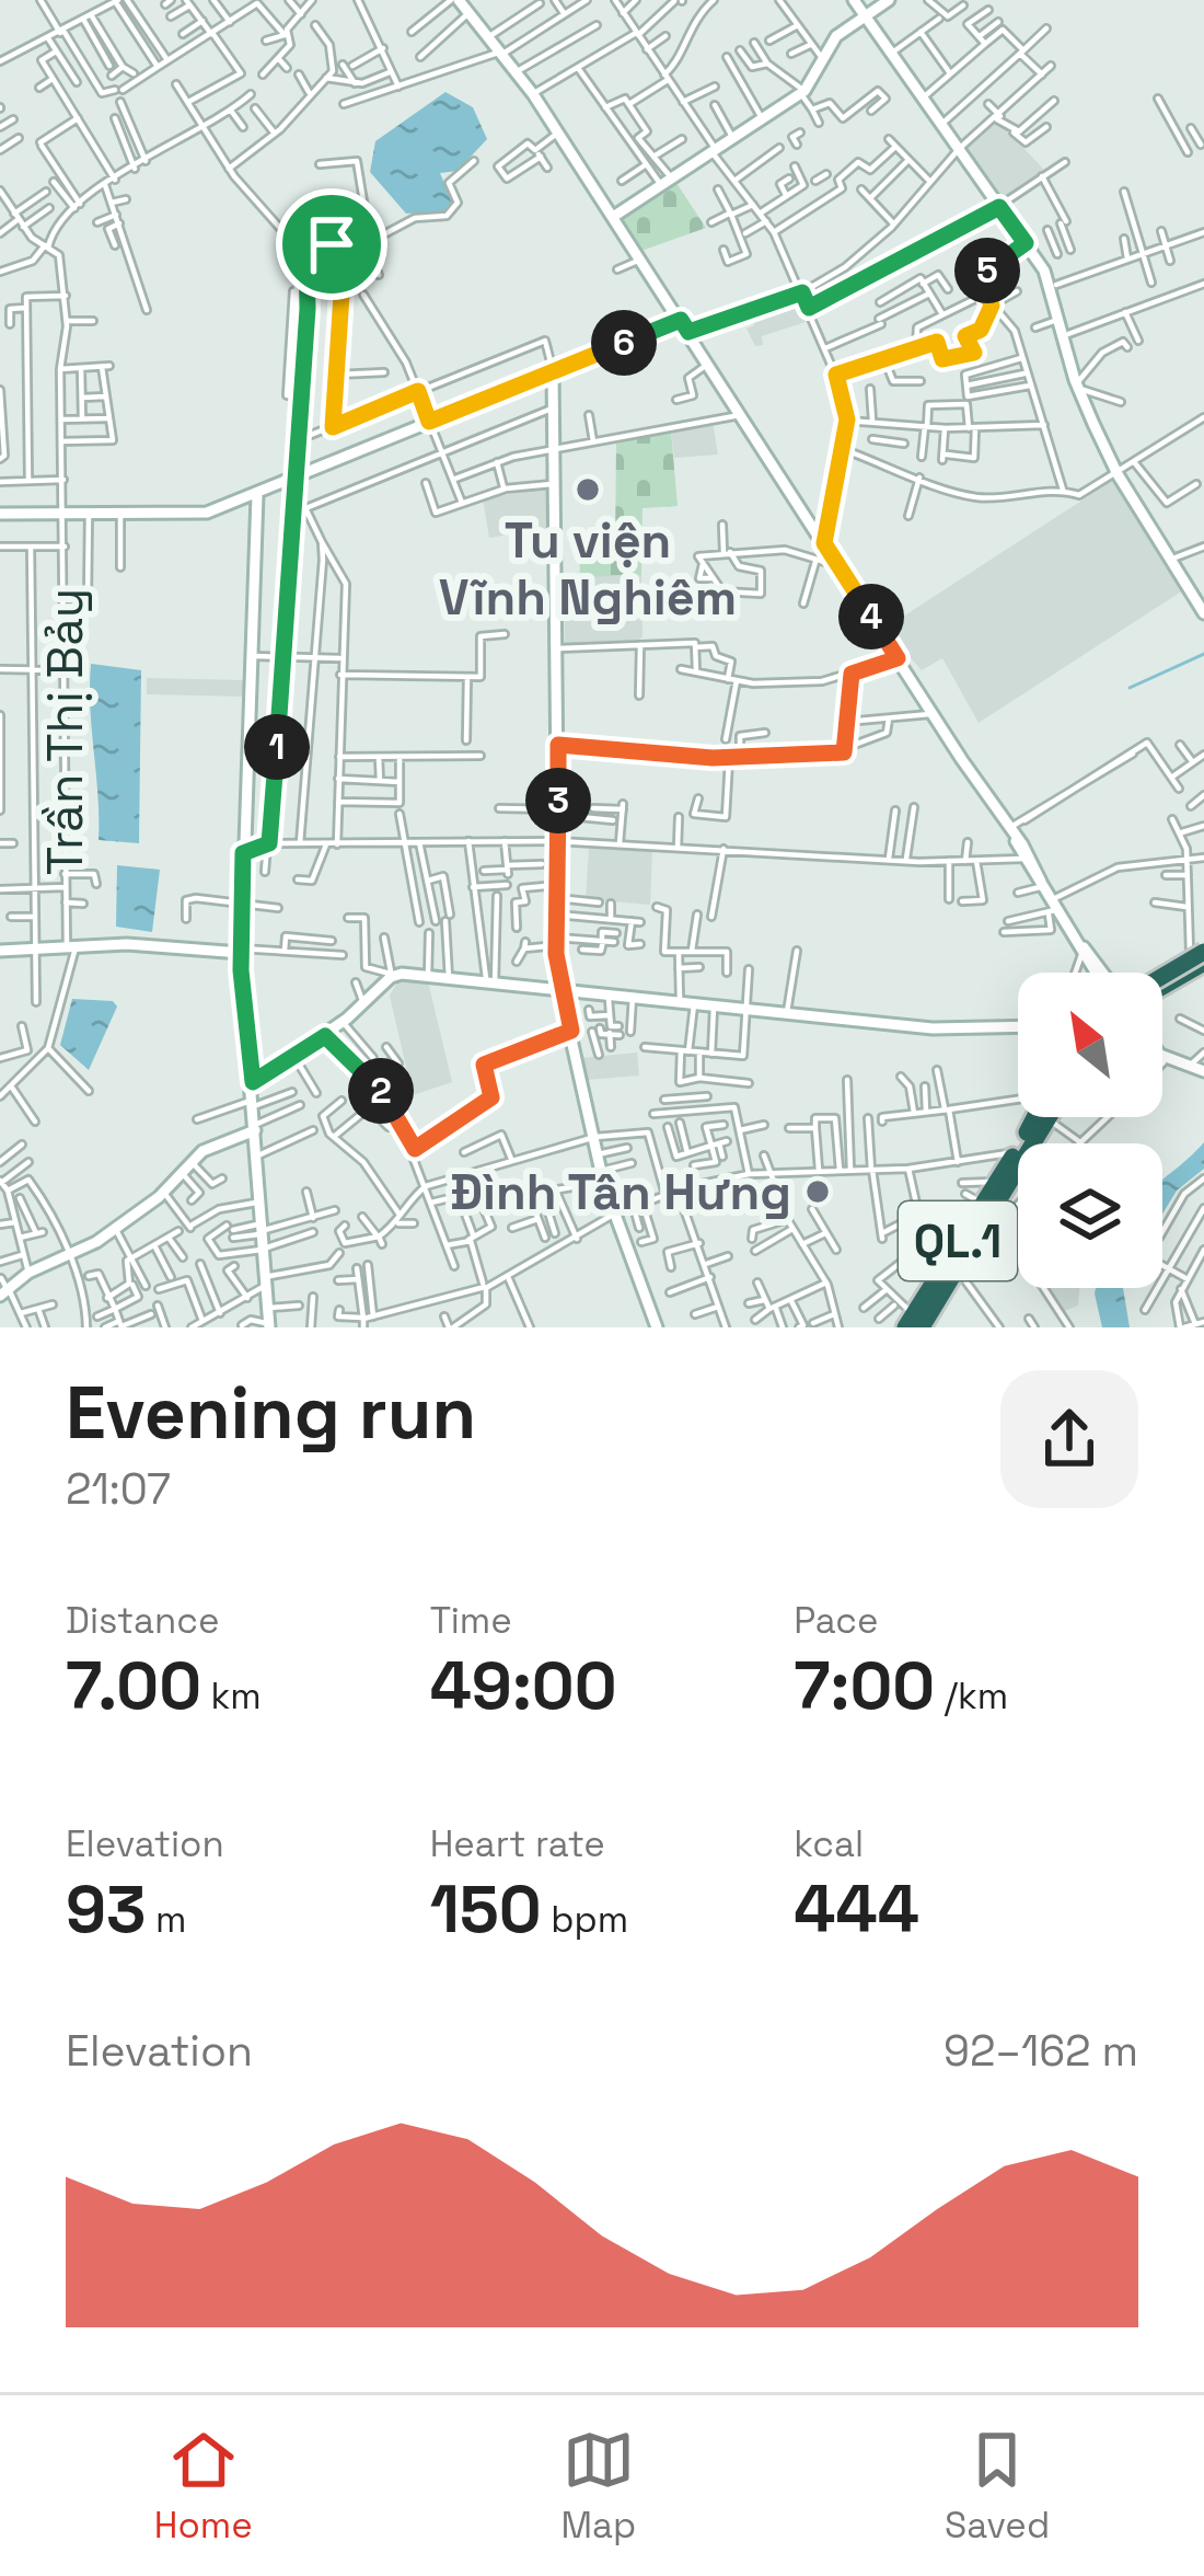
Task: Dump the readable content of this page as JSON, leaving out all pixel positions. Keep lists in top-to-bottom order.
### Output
{
  "streets": {
    "highway": ["QL.1"],
    "street": ["Trần Thị Bảy"]
  },
  "places": ["Tu viện Vĩnh Nghiêm", "Đình Tân Hưng"],
  "north": "top left",
  "page": {
    "pins": [
      "5",
      "6",
      "4",
      "1",
      "3",
      "2"
    ],
    "heading": ["Evening run", "21:07"],
    "stats": [
      ["Distance", "7.00 km"],
      ["Time", "49:00"],
      ["Pace", "7:00 /km"],
      ["Elevation", "93 m"],
      ["Heart rate", "150 bpm"],
      ["kcal", "444"]
    ],
    "chart": ["Elevation", "92–162 m"],
    "tabs": ["Home", "Map", "Saved"]
  }
}
